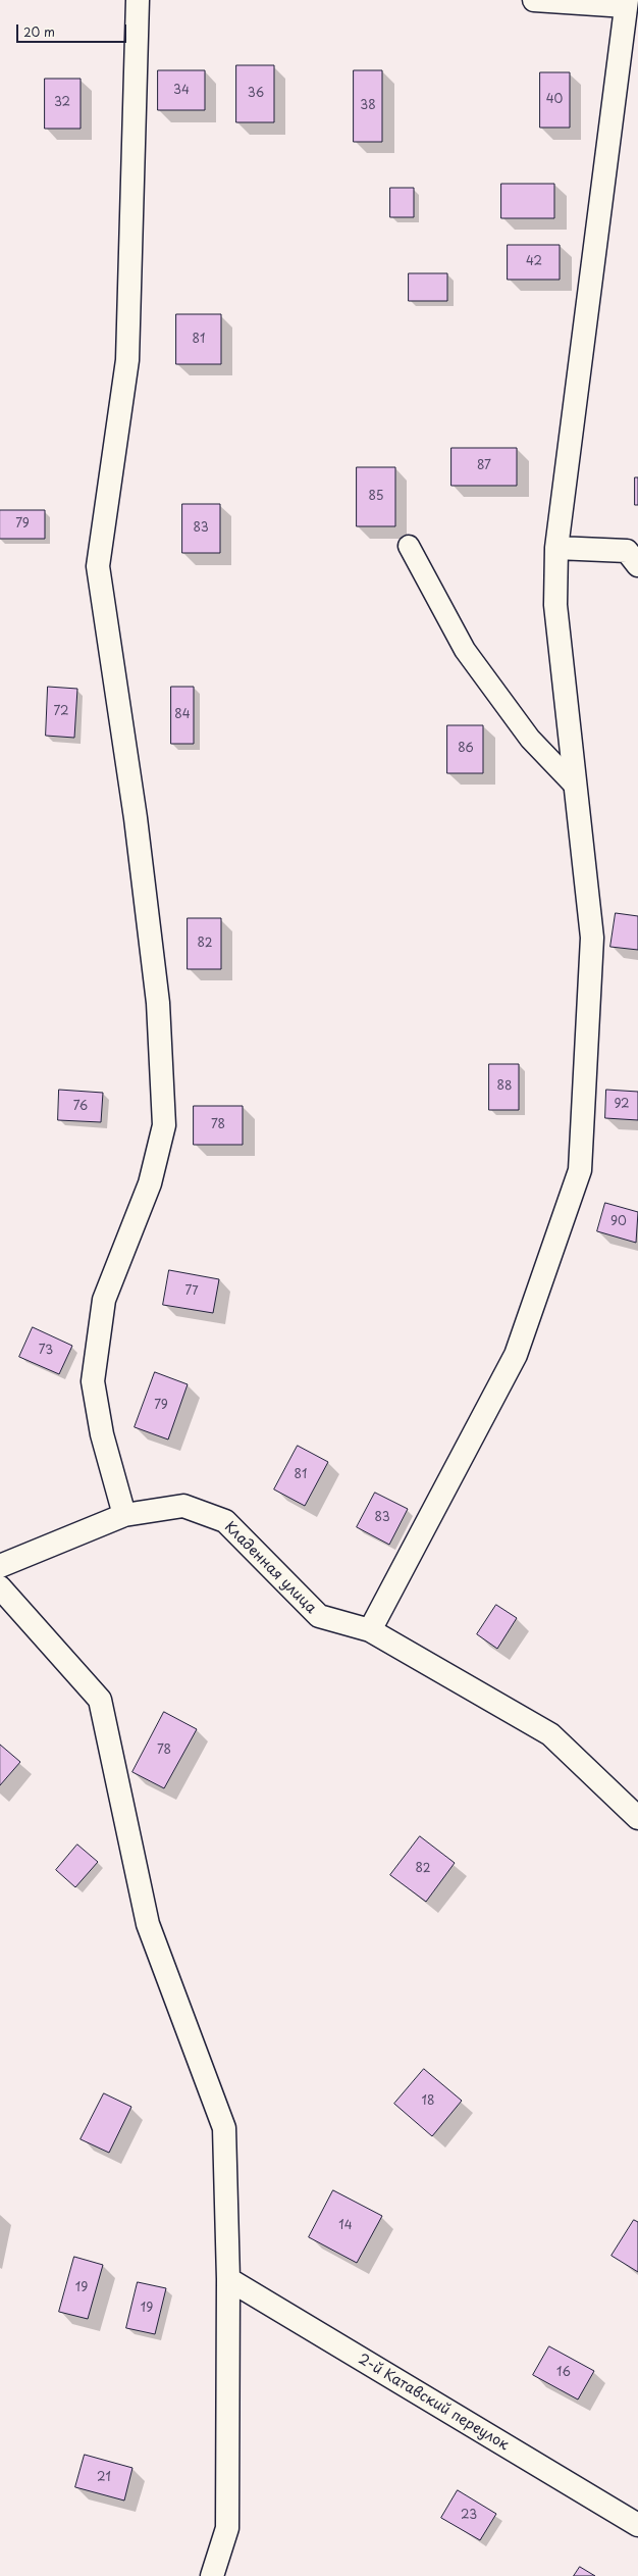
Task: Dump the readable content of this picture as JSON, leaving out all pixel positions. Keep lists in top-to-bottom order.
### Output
{
  "streets": {
    "street": ["Кладенная улица", "2-й Катавский переулок"]
  },
  "house_numbers": [
    "34",
    "36",
    "40",
    "32",
    "38",
    "42",
    "81",
    "87",
    "85",
    "79",
    "83",
    "72",
    "84",
    "86",
    "82",
    "88",
    "92",
    "76",
    "78",
    "90",
    "77",
    "73",
    "79",
    "81",
    "83",
    "78",
    "82",
    "18",
    "14",
    "19",
    "19",
    "16",
    "21",
    "23"
  ],
  "scale_bar": "20 m"
}
